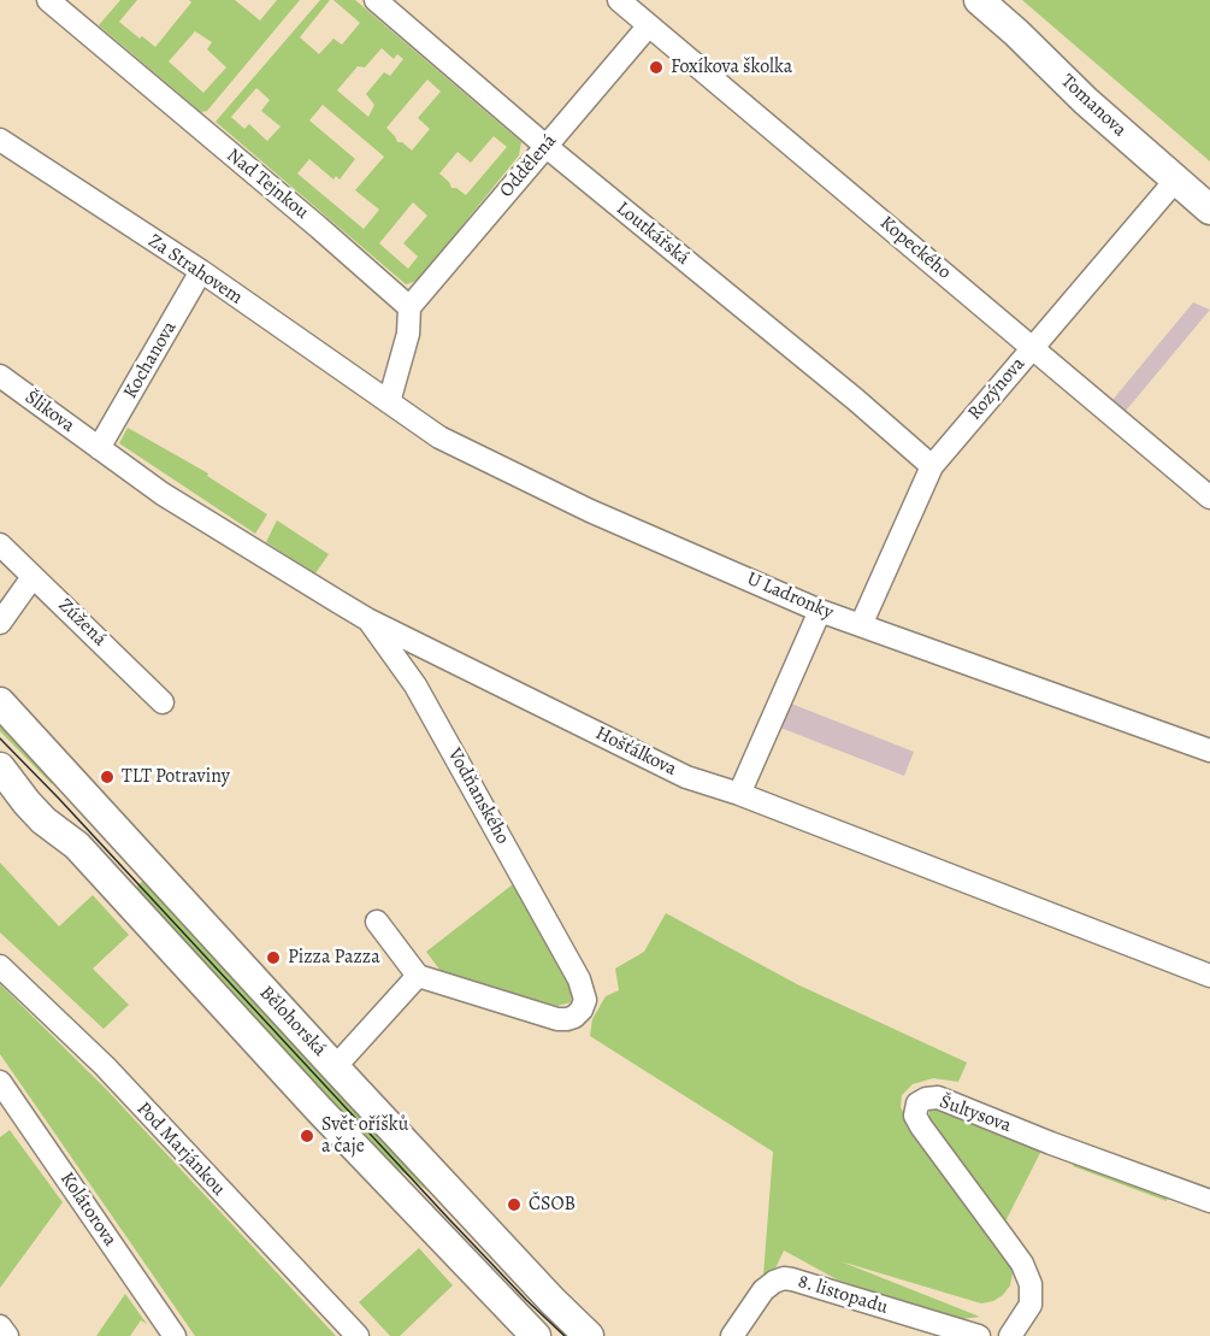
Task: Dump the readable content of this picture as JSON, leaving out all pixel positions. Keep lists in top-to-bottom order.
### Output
{
  "streets": {
    "street": [
      "Tomanova",
      "Oddělená",
      "Nad Tejnkou",
      "Loutkářská",
      "Kopeckého",
      "Za Strahovem",
      "Kochanova",
      "Rozýnova",
      "Šlikova",
      "U Ladronky",
      "Zúžená",
      "Hošťálkova",
      "Vodňanského",
      "Bělohorská",
      "Šultysova",
      "Pod Marjánkou",
      "Kolátorova",
      "8. listopadu"
    ]
  },
  "crossings": [
    ["Tomanova", "Rozýnova"],
    ["Oddělená", "Nad Tejnkou"],
    ["Oddělená", "Loutkářská"],
    ["Oddělená", "Kopeckého"],
    ["Loutkářská", "Rozýnova"],
    ["Kopeckého", "Rozýnova"],
    ["Za Strahovem", "Kochanova"],
    ["Za Strahovem", "U Ladronky"],
    ["Kochanova", "Šlikova"],
    ["Kochanova", "Hošťálkova"],
    ["Rozýnova", "U Ladronky"],
    ["Šlikova", "Hošťálkova"],
    ["Hošťálkova", "Vodňanského"]
  ],
  "places": [
    "Foxíkova školka",
    "TLT Potraviny",
    "Pizza Pazza",
    "Svět oříšků a čaje",
    "ČSOB"
  ]
}
